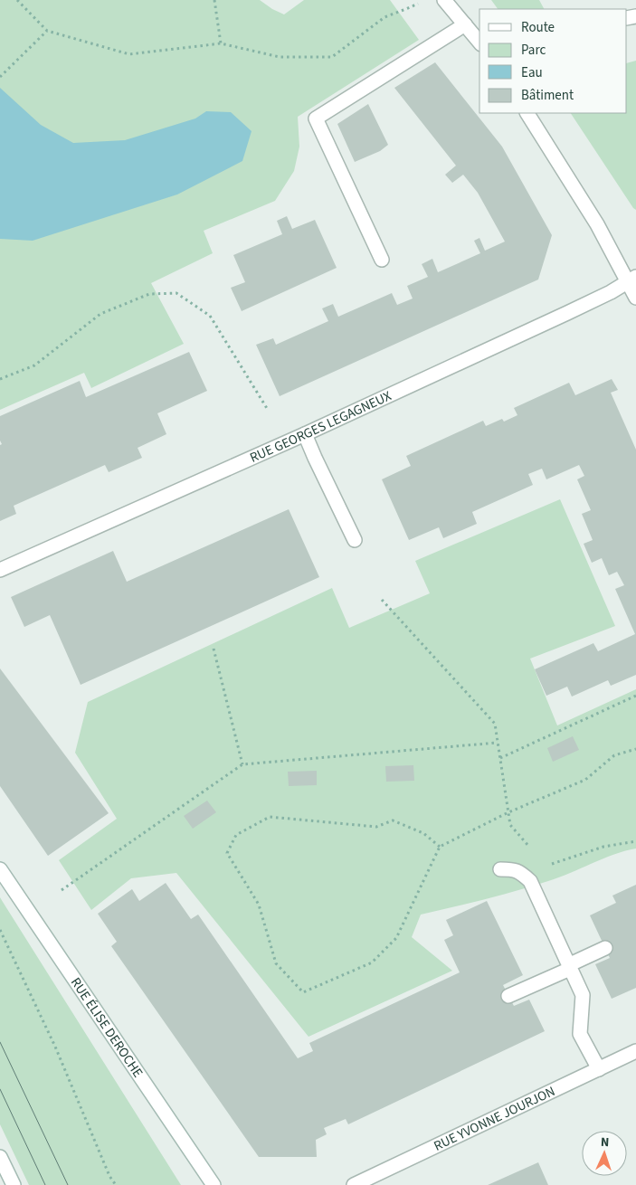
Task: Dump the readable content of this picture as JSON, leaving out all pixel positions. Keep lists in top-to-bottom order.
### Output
{
  "streets": {
    "street": ["RUE GEORGES LEGAGNEUX", "RUE ÉLISE DEROCHE", "RUE YVONNE JOURJON"]
  },
  "legend": [
    "Route",
    "Parc",
    "Eau",
    "Bâtiment"
  ],
  "north": "top"
}
